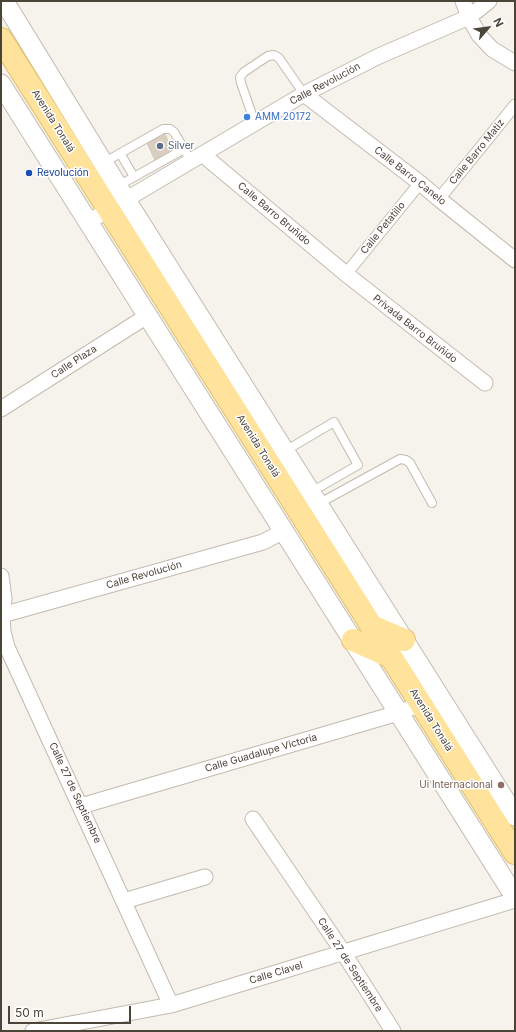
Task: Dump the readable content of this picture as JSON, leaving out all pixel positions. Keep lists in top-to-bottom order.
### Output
{
  "streets": {
    "main road": ["Avenida Tonalá"],
    "street": [
      "Calle Revolución",
      "Calle Barro Matiz",
      "Calle Barro Canelo",
      "Calle Barro Bruñido",
      "Calle Petatillo",
      "Privada Barro Bruñido",
      "Calle Plaza",
      "Calle Guadalupe Victoria",
      "Calle 27 de Septiembre",
      "Calle Clavel"
    ]
  },
  "crossings": [
    ["Calle Revolución", "Avenida Tonalá"],
    ["Calle Revolución", "Calle Barro Canelo"],
    ["Calle Revolución", "Calle Barro Bruñido"],
    ["Calle Revolución", "Calle 27 de Septiembre"],
    ["Avenida Tonalá", "Calle Guadalupe Victoria"],
    ["Calle Barro Matiz", "Calle Barro Canelo"],
    ["Calle Barro Canelo", "Calle Petatillo"],
    ["Calle Barro Bruñido", "Calle Petatillo"],
    ["Calle Barro Bruñido", "Privada Barro Bruñido"],
    ["Calle Petatillo", "Privada Barro Bruñido"],
    ["Calle Guadalupe Victoria", "Calle 27 de Septiembre"],
    ["Calle 27 de Septiembre", "Calle Clavel"]
  ],
  "places": [
    "AMM 20172",
    "Silver",
    "Revolución",
    "Ui Internacional"
  ],
  "scale_bar": "50 m",
  "north": "top right"
}
